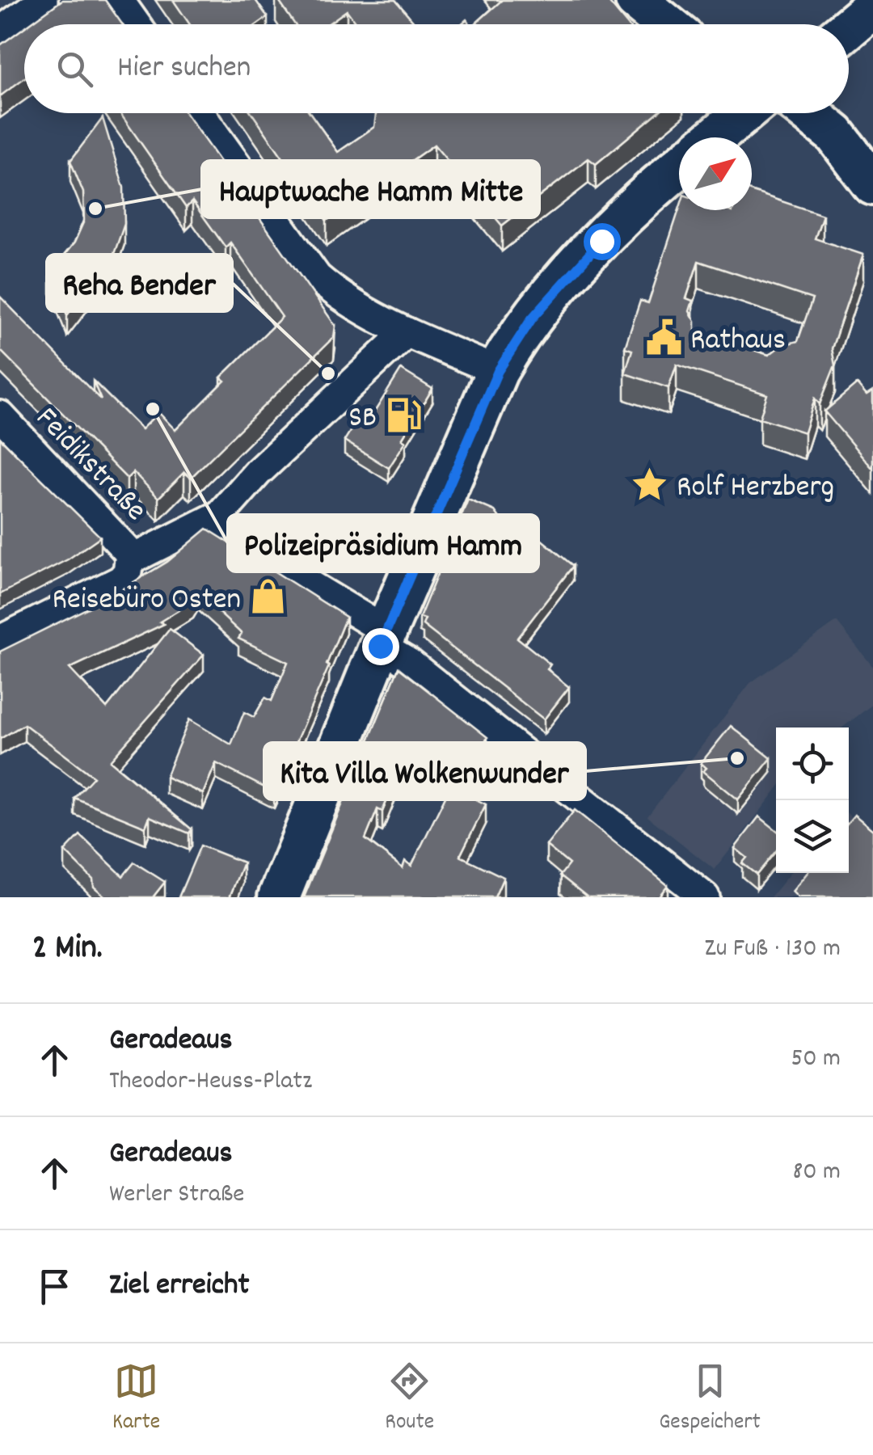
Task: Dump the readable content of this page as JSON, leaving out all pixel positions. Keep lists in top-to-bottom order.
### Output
{
  "streets": {
    "street": ["Feidikstraße"]
  },
  "places": {
    "other": [
      "Hauptwache Hamm Mitte",
      "Reha Bender",
      "Polizeipräsidium Hamm",
      "Kita Villa Wolkenwunder"
    ],
    "public building": ["Rathaus"],
    "fuel station": ["SB"],
    "place": ["Rolf Herzberg"],
    "shop": ["Reisebüro Osten"]
  },
  "north": "top right",
  "page": {
    "search": "Hier suchen",
    "heading": ["2 Min.", "Zu Fuß · 130 m"],
    "list": [
      ["Geradeaus", "Theodor-Heuss-Platz", "50 m"],
      ["Geradeaus", "Werler Straße", "80 m"],
      "Ziel erreicht"
    ],
    "nav": ["Karte", "Route", "Gespeichert"]
  }
}
